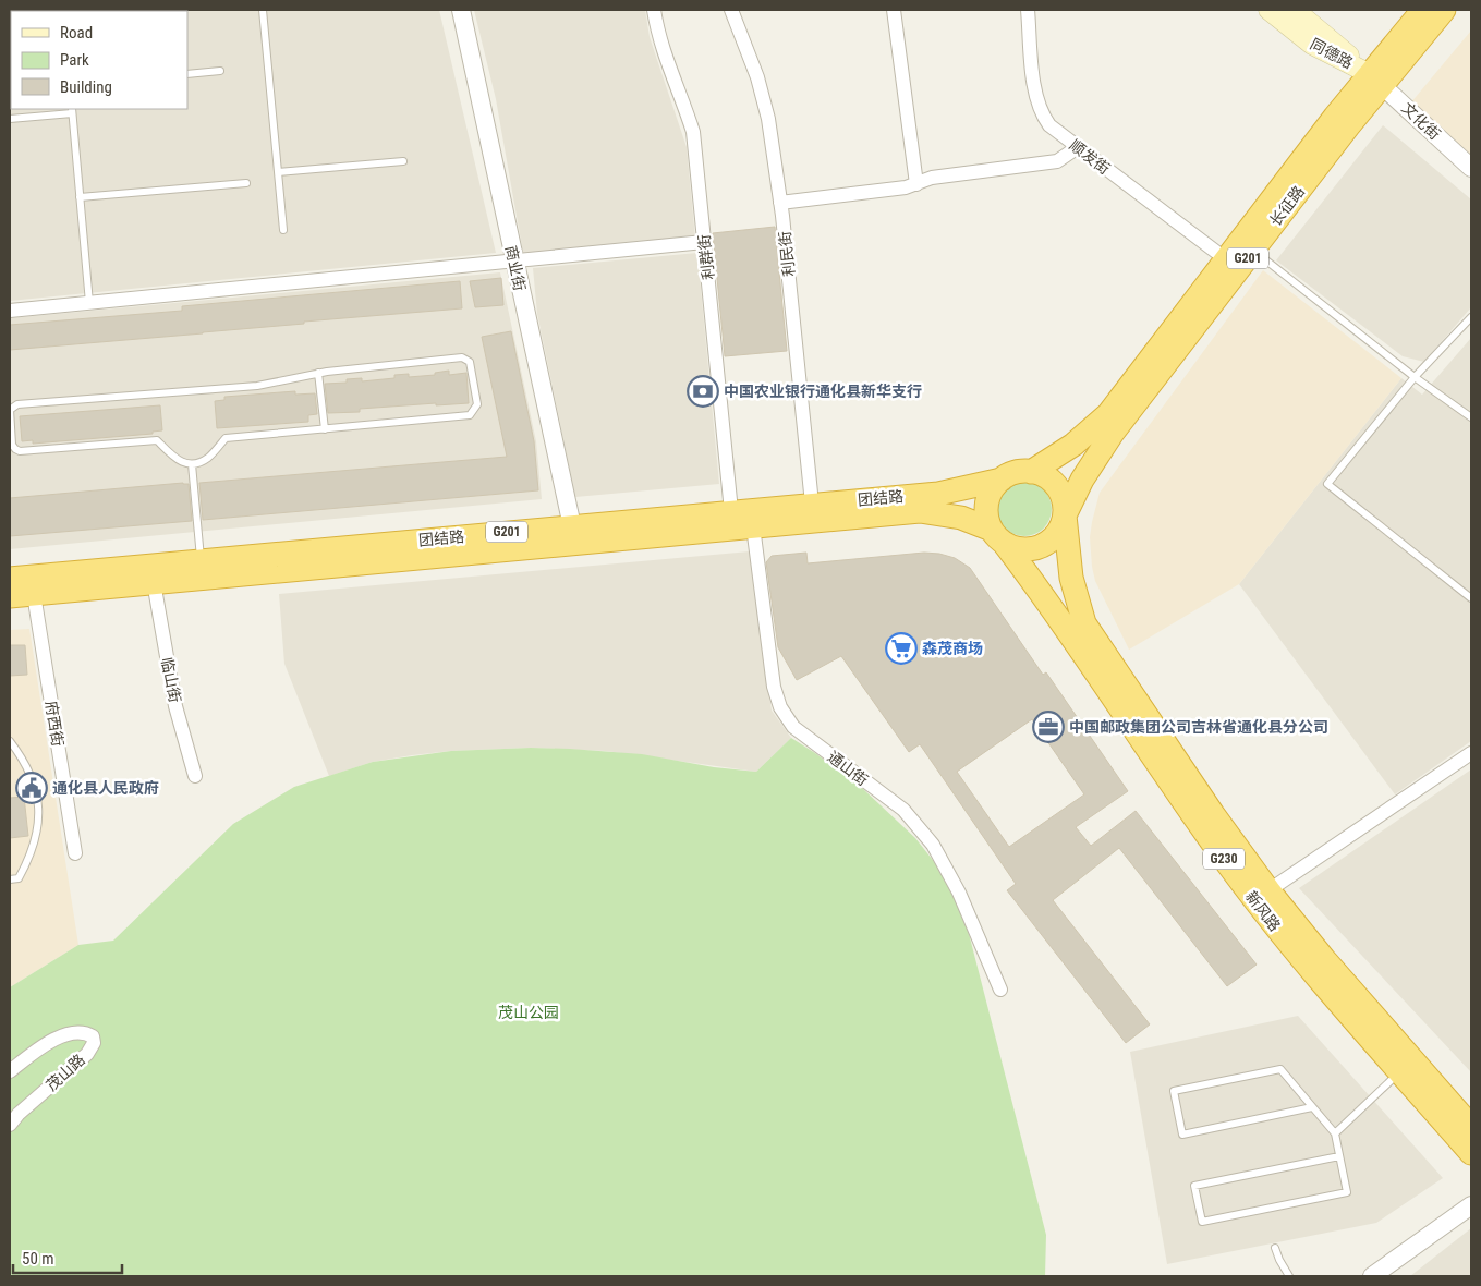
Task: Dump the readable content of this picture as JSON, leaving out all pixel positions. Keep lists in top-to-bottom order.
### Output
{
  "streets": {
    "highway": [
      "长征路",
      "G201",
      "团结路",
      "G230",
      "新风路"
    ],
    "main road": ["同德路"],
    "street": [
      "文化街",
      "顺发街",
      "利民街",
      "利群街",
      "商业街",
      "临山街",
      "府西街",
      "通山街",
      "茂山路"
    ]
  },
  "crossings": [
    ["同德路", "文化街"],
    ["同德路", "长征路"],
    ["文化街", "长征路"],
    ["顺发街", "长征路"],
    ["长征路", "团结路"],
    ["长征路", "新风路"],
    ["利民街", "团结路"],
    ["利群街", "团结路"],
    ["商业街", "团结路"],
    ["团结路", "临山街"],
    ["团结路", "府西街"],
    ["团结路", "通山街"],
    ["团结路", "新风路"]
  ],
  "parks": ["茂山公园"],
  "places": {
    "bank": ["中国农业银行通化县新华支行"],
    "supermarket": ["森茂商场"],
    "office": ["中国邮政集团公司吉林省通化县分公司"],
    "public building": ["通化县人民政府"]
  },
  "legend": ["Road", "Park", "Building"],
  "scale_bar": "50 m"
}
